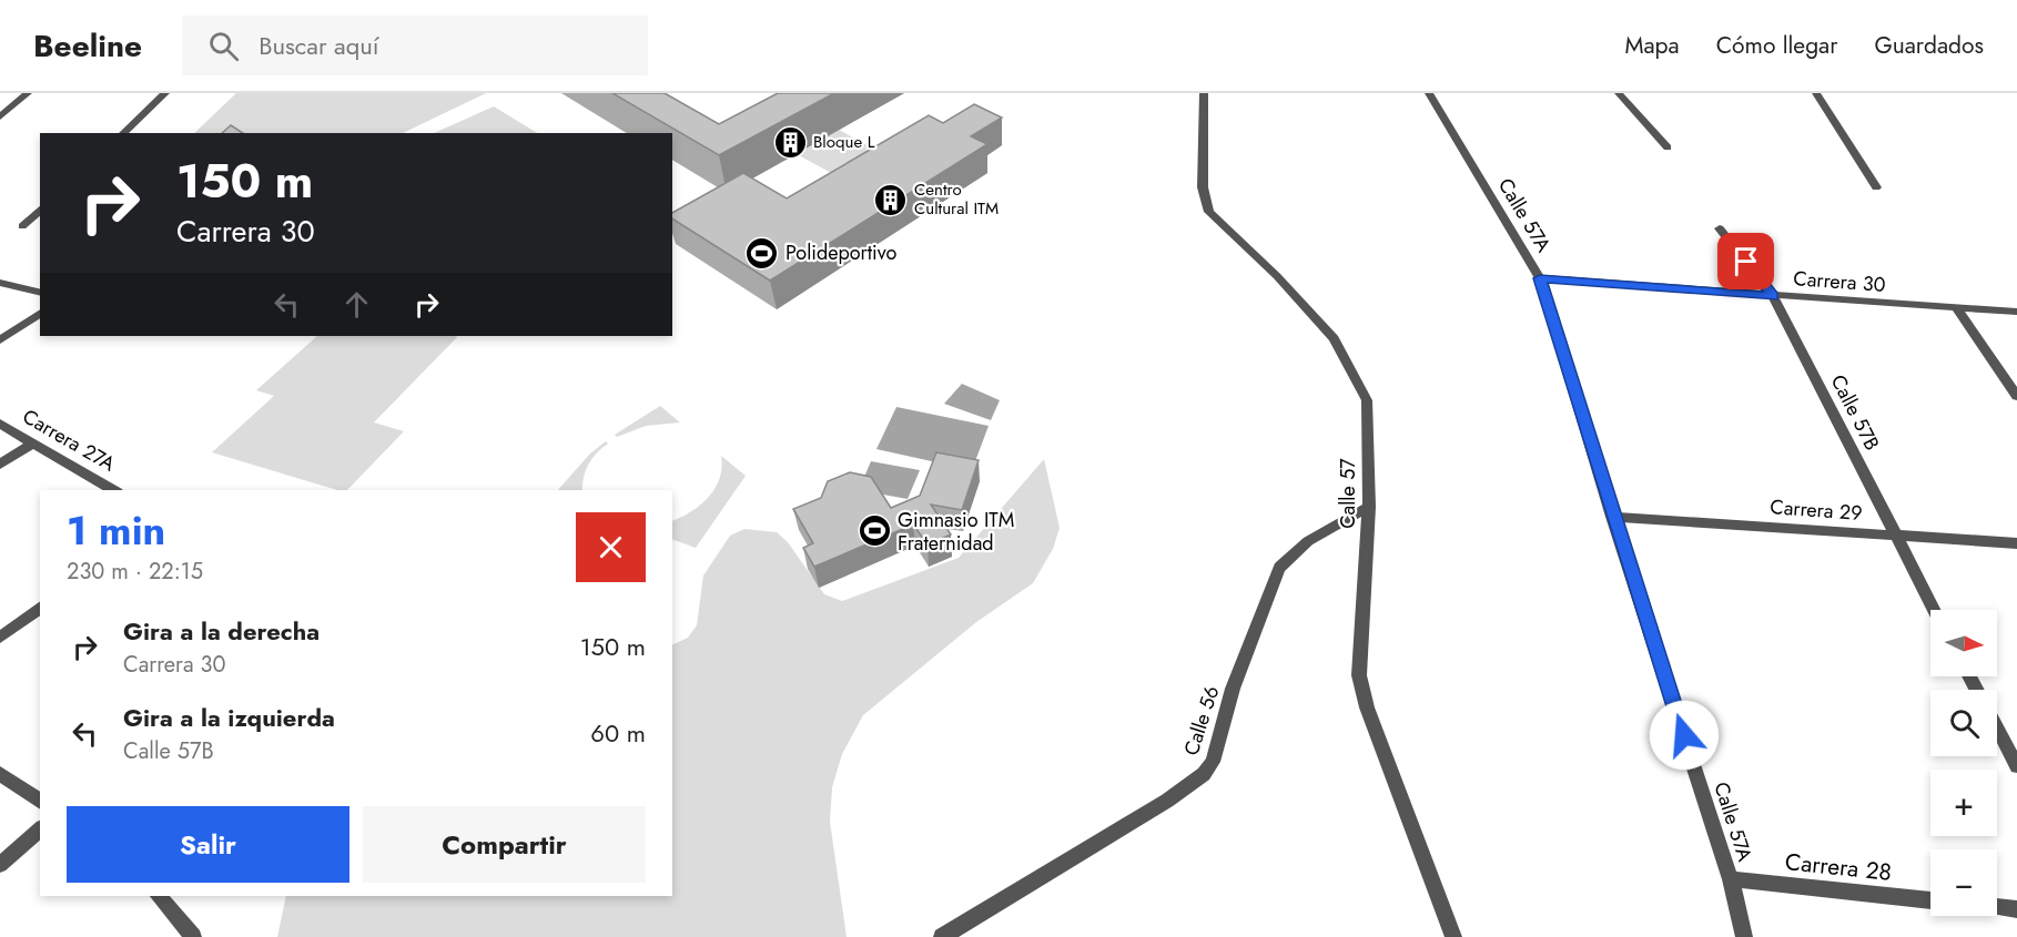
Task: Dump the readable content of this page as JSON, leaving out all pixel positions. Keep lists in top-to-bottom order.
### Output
{
  "streets": {
    "street": [
      "Calle 57A",
      "Carrera 30",
      "Calle 57B",
      "Carrera 27A",
      "Calle 57",
      "Carrera 29",
      "Calle 56",
      "Carrera 28"
    ]
  },
  "crossings": [
    ["Calle 57A", "Carrera 30"],
    ["Calle 57A", "Carrera 29"],
    ["Calle 57A", "Carrera 28"],
    ["Carrera 30", "Calle 57B"],
    ["Calle 57B", "Carrera 29"],
    ["Calle 57", "Calle 56"]
  ],
  "places": {
    "building": ["Bloque L", "Centro Cultural ITM"],
    "sports": ["Polideportivo", "Gimnasio ITM Fraternidad"]
  },
  "north": "right",
  "page": {
    "header": "Beeline",
    "search": "Buscar aquí",
    "nav": ["Mapa", "Cómo llegar", "Guardados"],
    "turn": ["150 m", "Carrera 30"],
    "heading": ["1 min", "230 m · 22:15"],
    "list": [
      {
        "name": "Gira a la derecha",
        "note": "Carrera 30",
        "value": "150 m"
      },
      {
        "name": "Gira a la izquierda",
        "note": "Calle 57B",
        "value": "60 m"
      }
    ],
    "map_buttons": ["+", "−"],
    "buttons": ["Salir", "Compartir"]
  }
}
